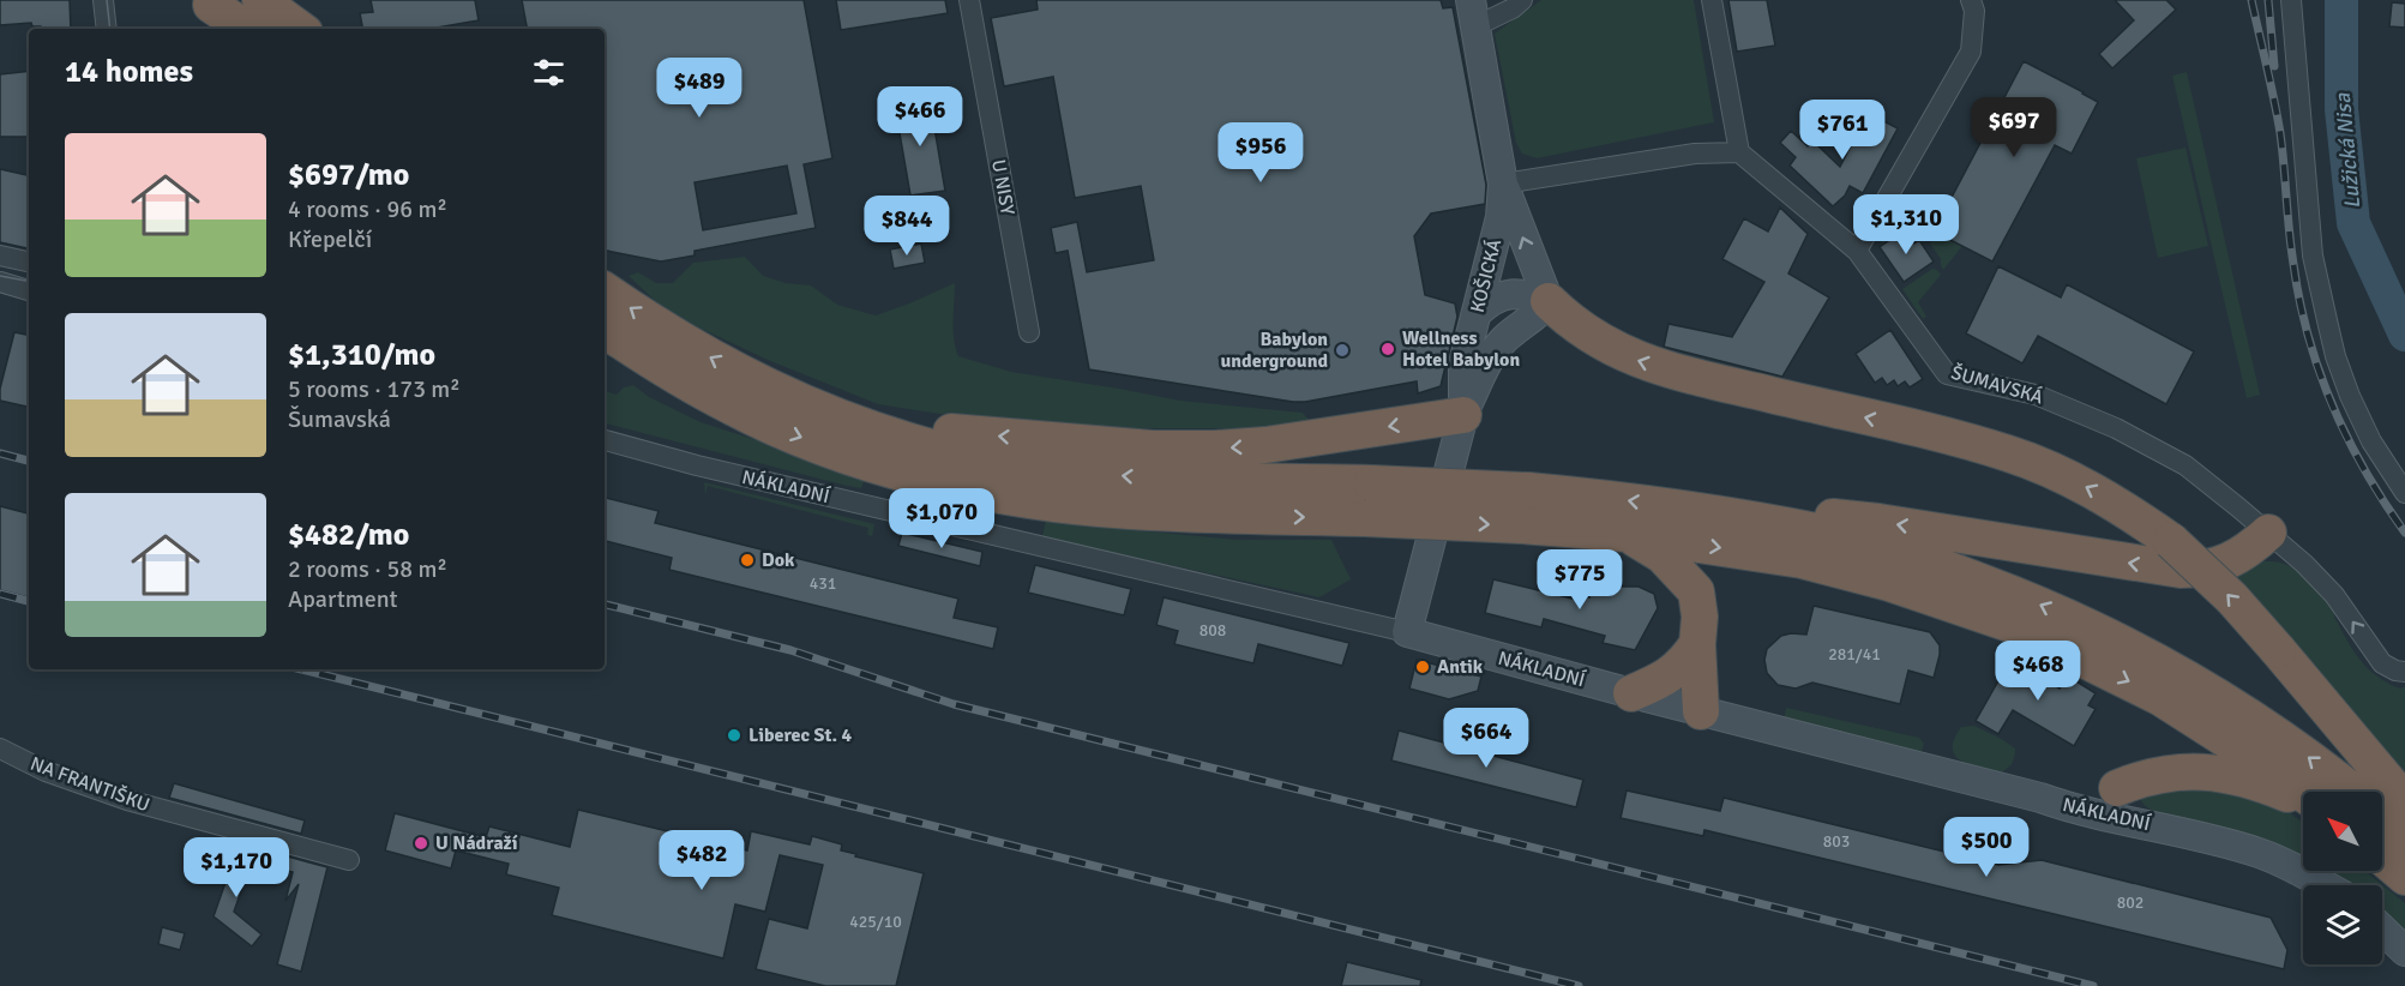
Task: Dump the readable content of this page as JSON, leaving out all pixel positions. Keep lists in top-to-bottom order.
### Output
{
  "streets": {
    "street": [
      "U NISY",
      "KOŠICKÁ",
      "ŠUMAVSKÁ",
      "NÁKLADNÍ",
      "NA FRANTIŠKU"
    ]
  },
  "crossings": [
    ["KOŠICKÁ", "NÁKLADNÍ"]
  ],
  "water": ["Lužická Nisa"],
  "places": [
    "Wellness Hotel Babylon",
    "Babylon underground",
    "Dok",
    "Antik",
    "Liberec St. 4",
    "U Nádraží"
  ],
  "house_numbers": [
    "431",
    "808",
    "281/41",
    "803",
    "802",
    "425/10"
  ],
  "north": "top left",
  "page": {
    "heading": "14 homes",
    "price": [
      "$489",
      "$466",
      "$697",
      "$761",
      "$956",
      "$1,310",
      "$844",
      "$1,070",
      "$775",
      "$468",
      "$664",
      "$500",
      "$482",
      "$1,170"
    ],
    "list": [
      {
        "name": "$697/mo",
        "note": "4 rooms · 96 m² · Křepelčí"
      },
      {
        "name": "$1,310/mo",
        "note": "5 rooms · 173 m² · Šumavská"
      },
      {
        "name": "$482/mo",
        "note": "2 rooms · 58 m² · Apartment"
      }
    ]
  }
}
